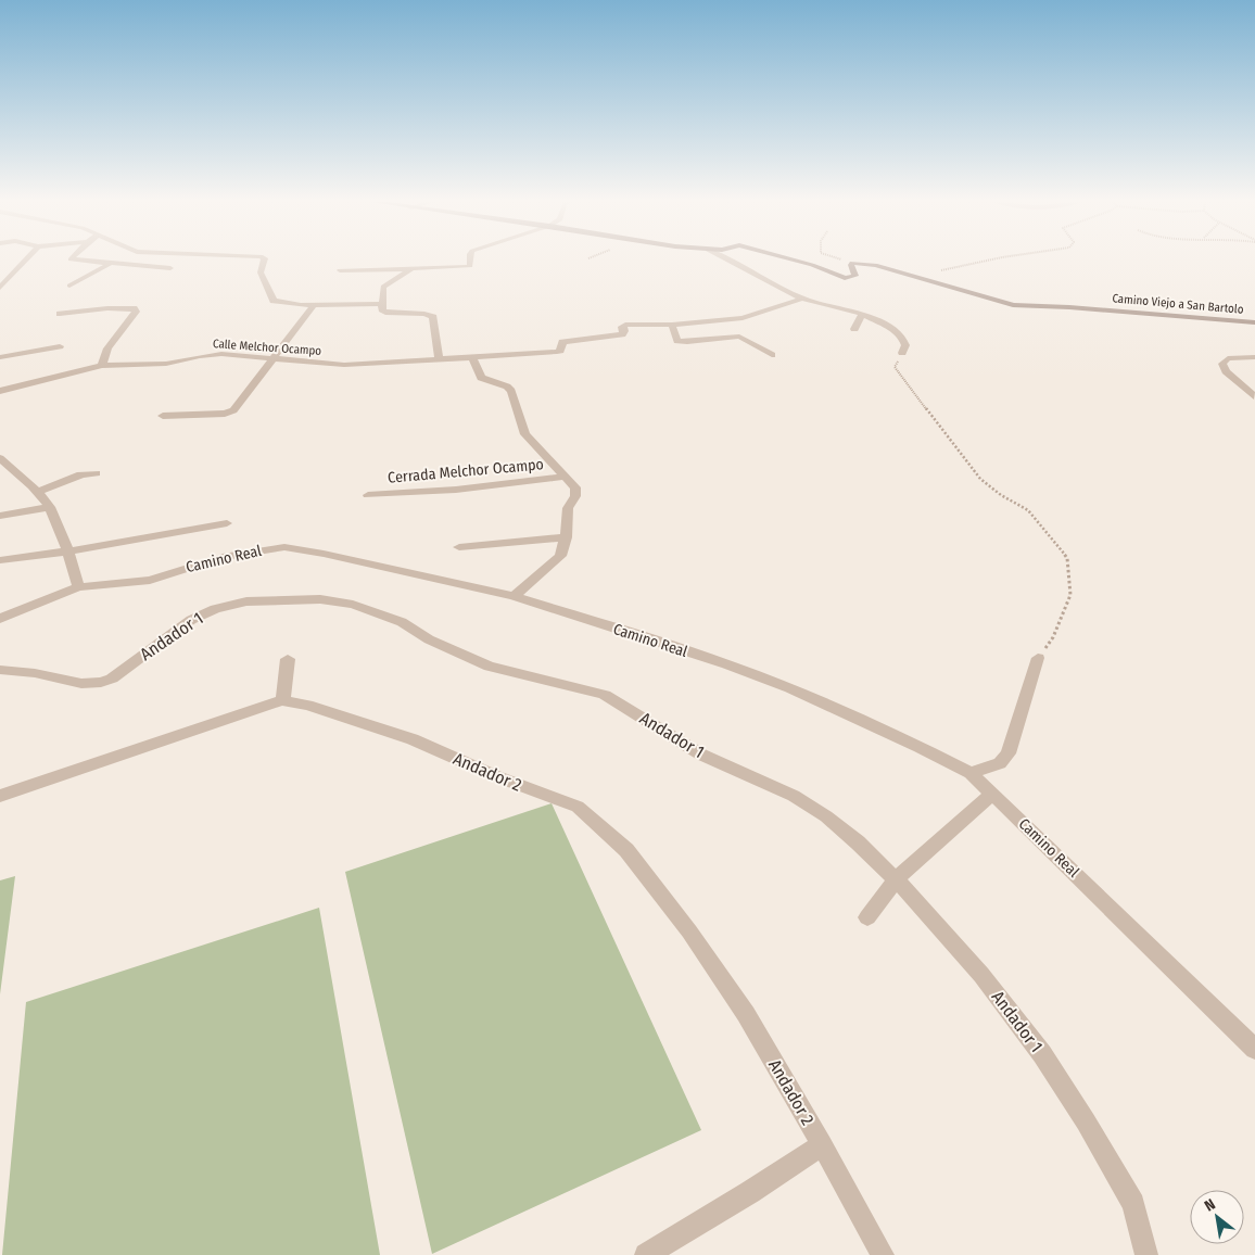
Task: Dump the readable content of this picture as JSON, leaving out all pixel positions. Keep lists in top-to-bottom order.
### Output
{
  "streets": {
    "street": [
      "Camino Viejo a San Bartolo",
      "Calle Melchor Ocampo",
      "Cerrada Melchor Ocampo",
      "Camino Real",
      "Andador 1",
      "Andador 2"
    ]
  },
  "north": "top left"
}
